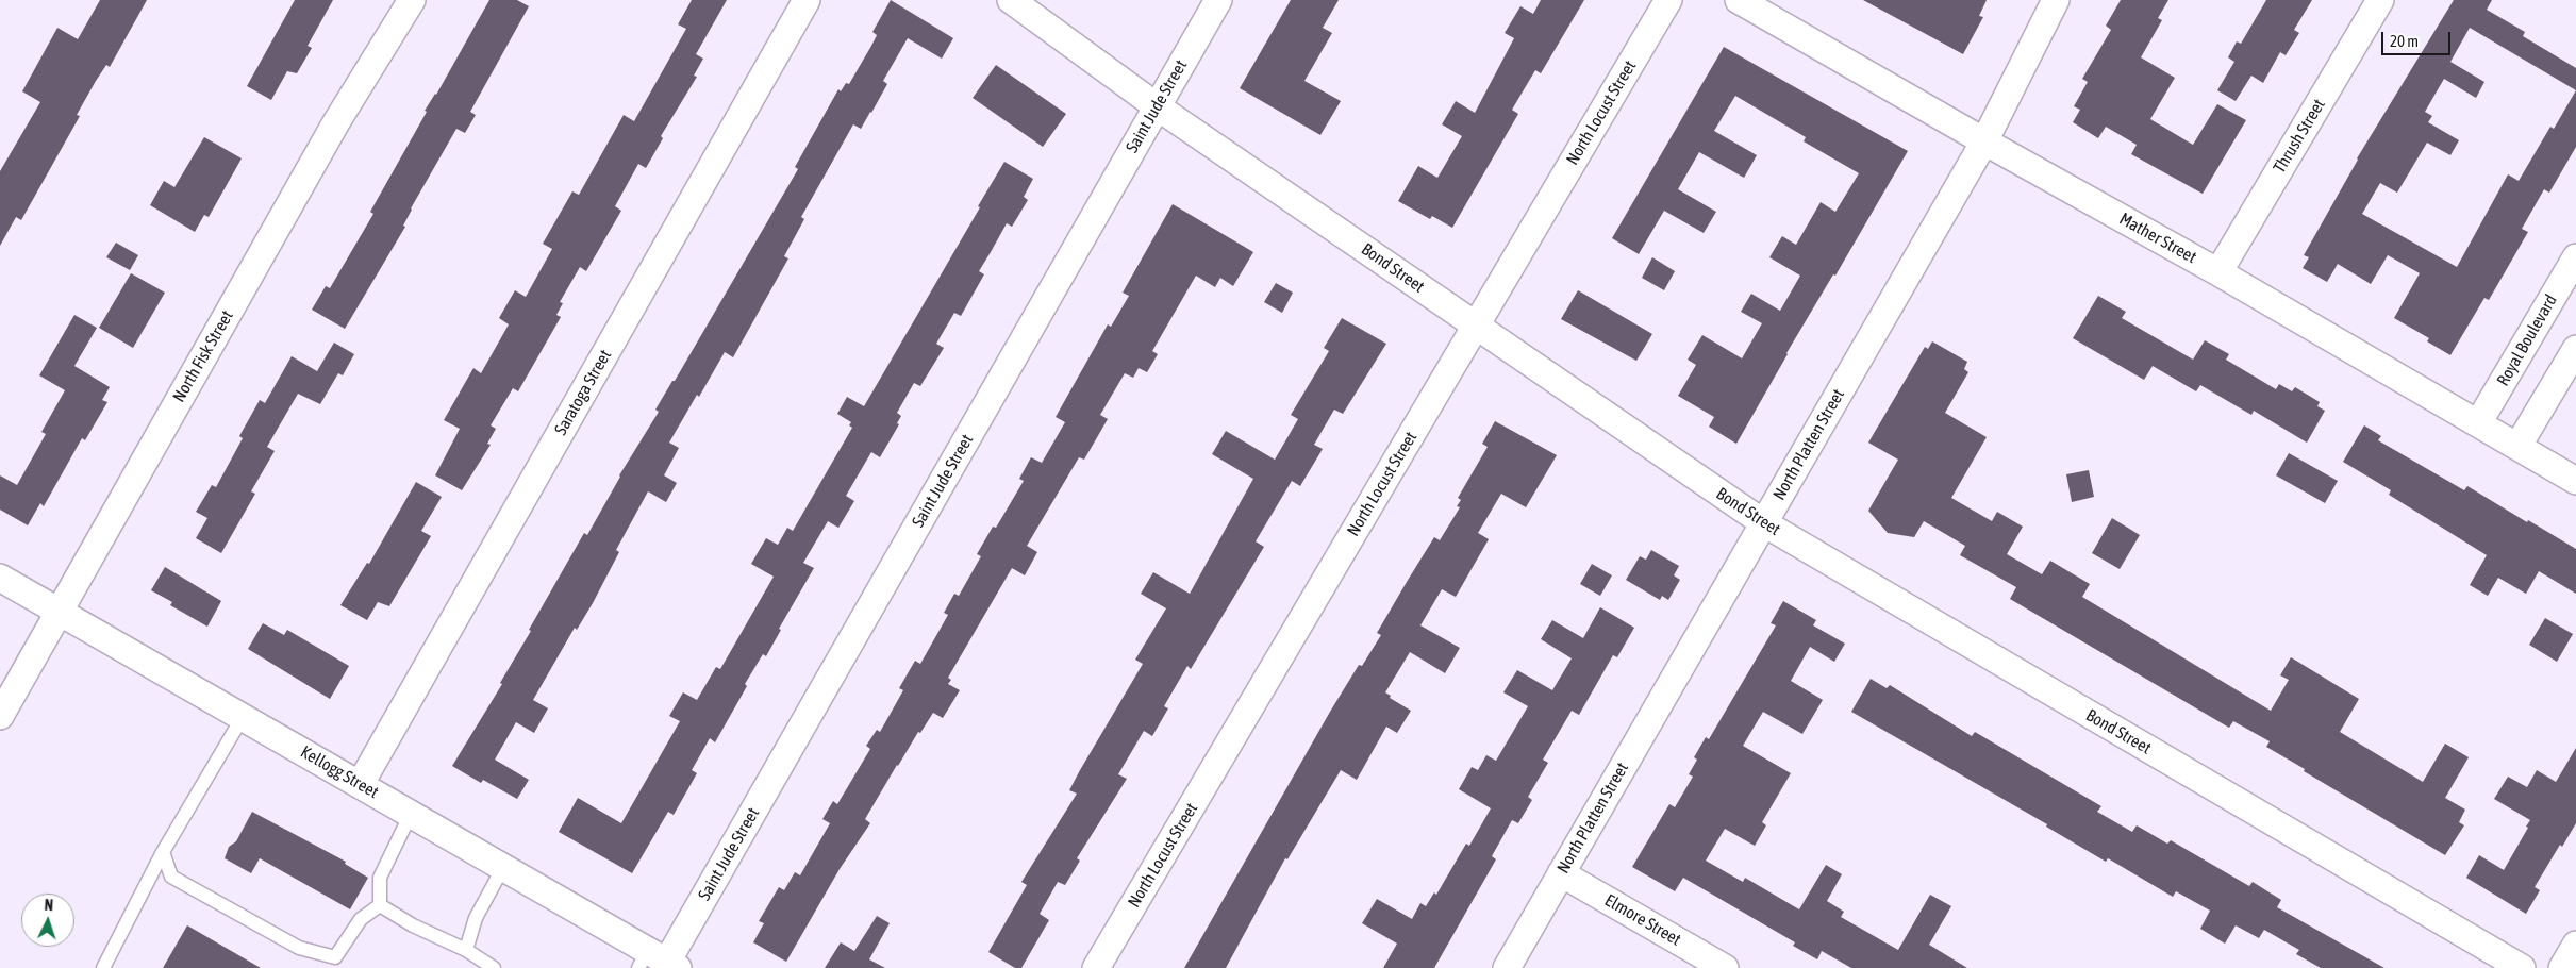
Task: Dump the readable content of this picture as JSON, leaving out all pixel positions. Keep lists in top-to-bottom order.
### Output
{
  "streets": {
    "street": [
      "Saint Jude Street",
      "North Locust Street",
      "Thrush Street",
      "Mather Street",
      "Bond Street",
      "Royal Boulevard",
      "North Fisk Street",
      "Saratoga Street",
      "North Platten Street",
      "Kellogg Street",
      "Elmore Street"
    ]
  },
  "crossings": [
    ["Saint Jude Street", "Bond Street"],
    ["Saint Jude Street", "Kellogg Street"],
    ["North Locust Street", "Bond Street"],
    ["Thrush Street", "Mather Street"],
    ["Mather Street", "Royal Boulevard"],
    ["Mather Street", "North Platten Street"],
    ["Bond Street", "North Platten Street"],
    ["North Fisk Street", "Kellogg Street"],
    ["Saratoga Street", "Kellogg Street"],
    ["North Platten Street", "Elmore Street"]
  ],
  "scale_bar": "20 m",
  "north": "top"
}
